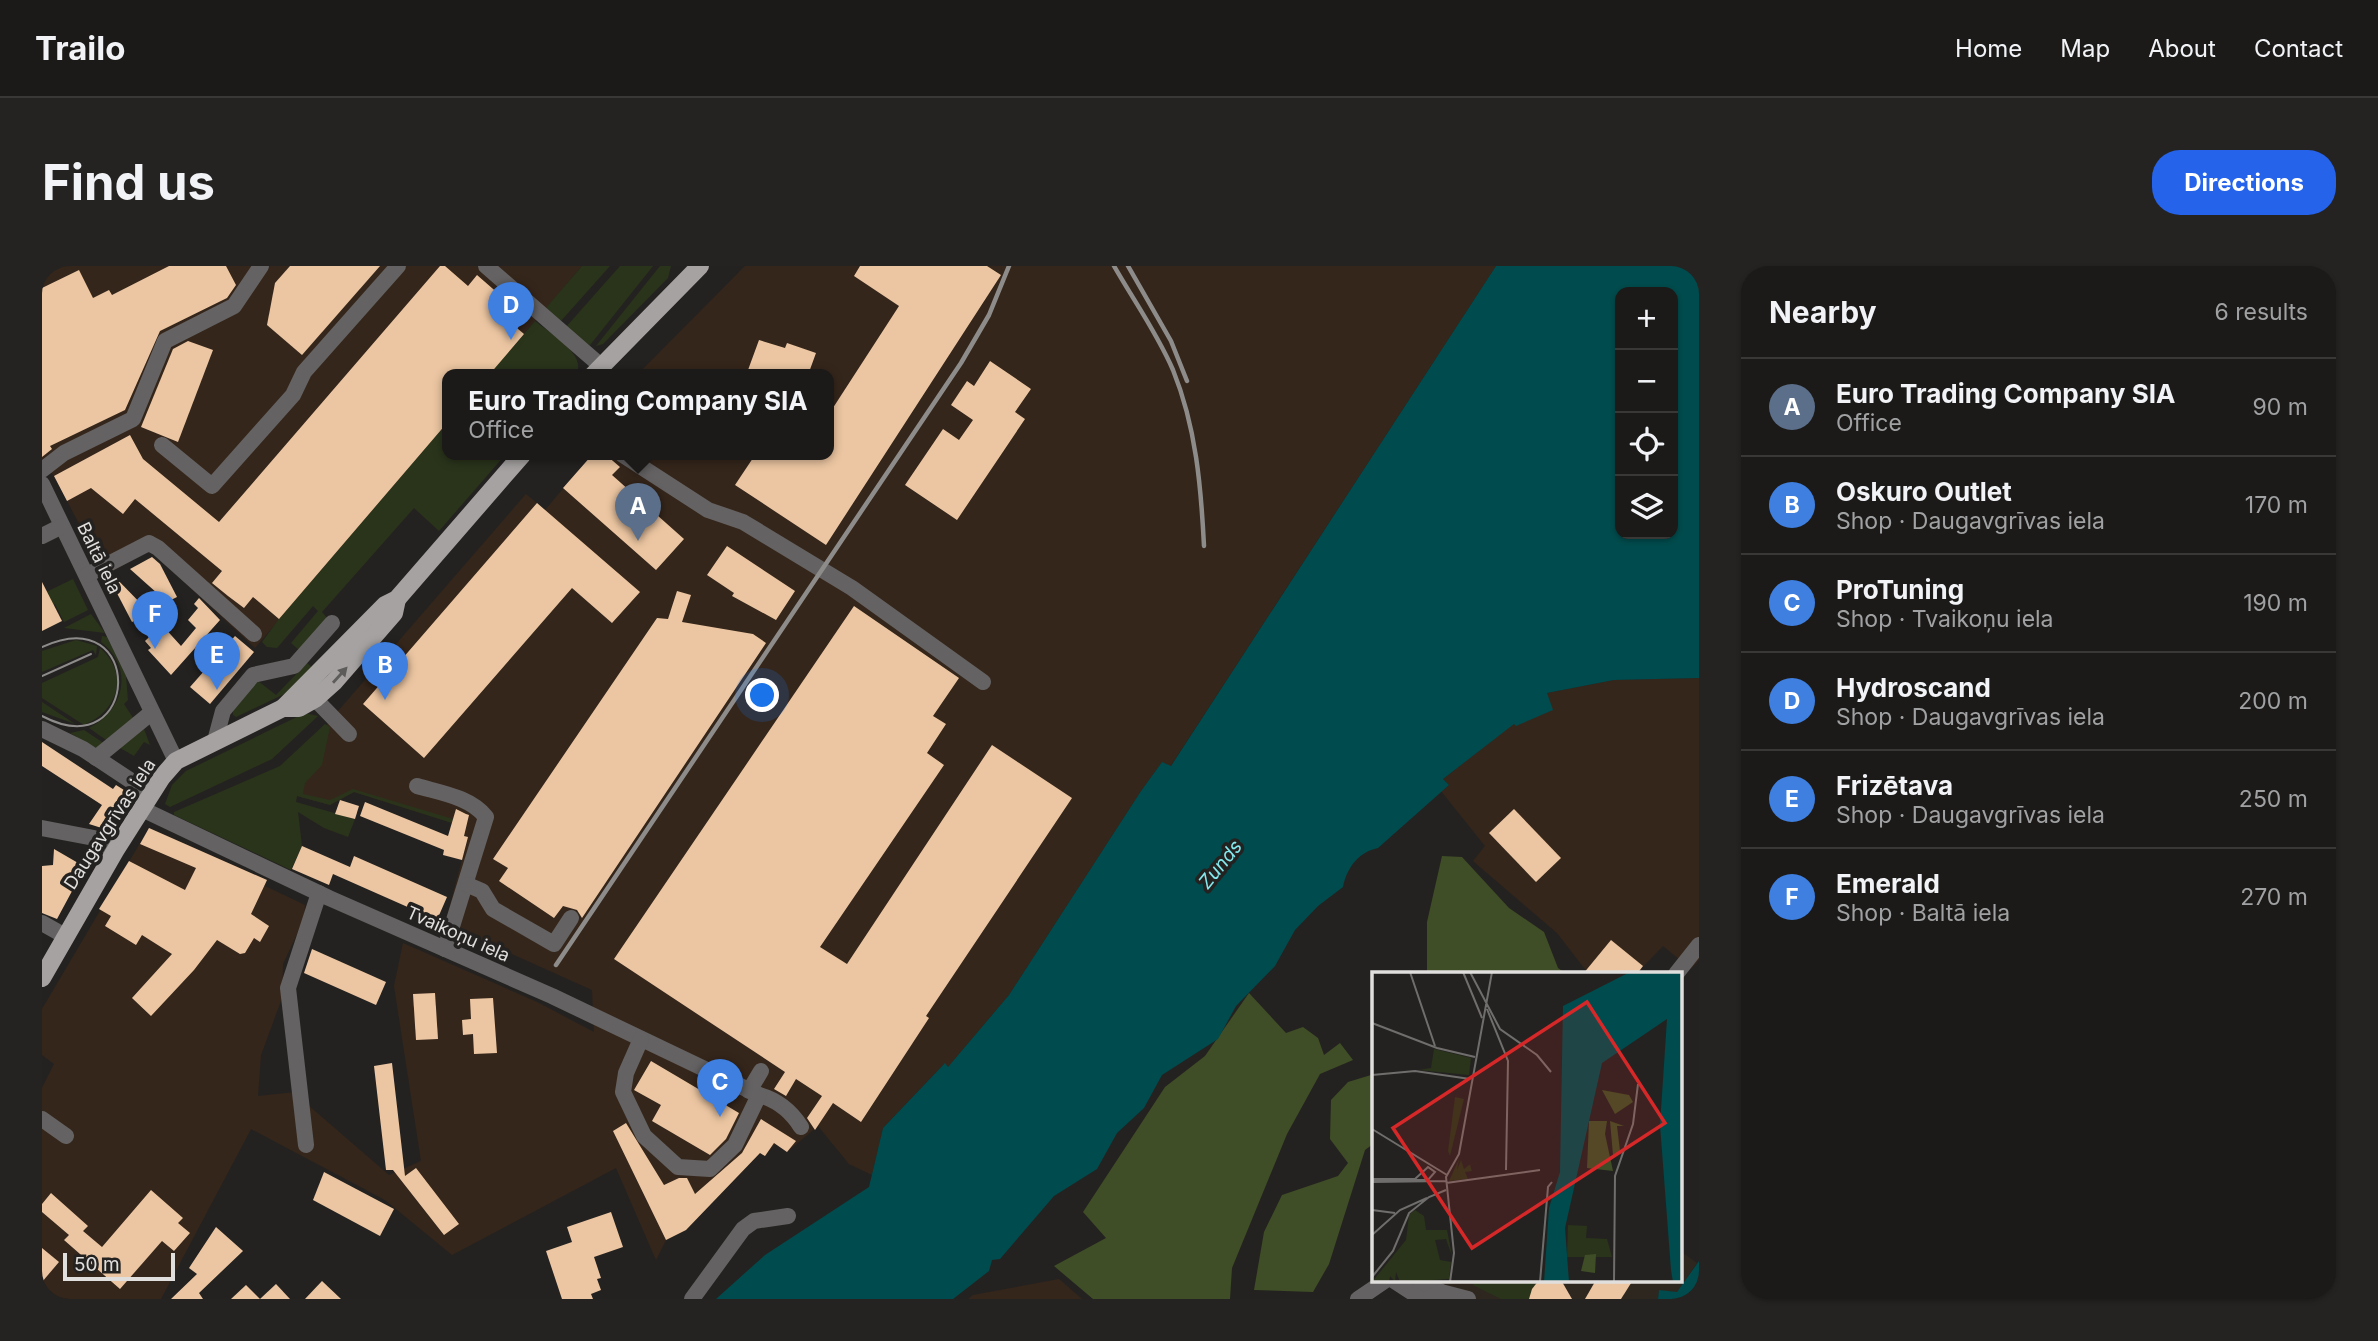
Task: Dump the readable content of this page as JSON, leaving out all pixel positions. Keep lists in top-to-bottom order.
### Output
{
  "streets": {
    "main road": ["Daugavgrīvas iela"],
    "street": ["Baltā iela", "Tvaikoņu iela"]
  },
  "crossings": [
    ["Baltā iela", "Daugavgrīvas iela"],
    ["Daugavgrīvas iela", "Tvaikoņu iela"]
  ],
  "water": ["Zunds"],
  "scale_bar": "50 m",
  "page": {
    "header": "Trailo",
    "nav": [
      "Home",
      "Map",
      "About",
      "Contact"
    ],
    "buttons": "Directions",
    "title": "Find us",
    "heading": ["Nearby", "6 results"],
    "pins": [
      "D",
      "A",
      "F",
      "E",
      "B",
      "C"
    ],
    "map_buttons": ["+", "−"],
    "list": [
      {
        "mark": "A",
        "name": "Euro Trading Company SIA",
        "note": "Office",
        "value": "90 m"
      },
      {
        "mark": "B",
        "name": "Oskuro Outlet",
        "note": "Shop · Daugavgrīvas iela",
        "value": "170 m"
      },
      {
        "mark": "C",
        "name": "ProTuning",
        "note": "Shop · Tvaikoņu iela",
        "value": "190 m"
      },
      {
        "mark": "D",
        "name": "Hydroscand",
        "note": "Shop · Daugavgrīvas iela",
        "value": "200 m"
      },
      {
        "mark": "E",
        "name": "Frizētava",
        "note": "Shop · Daugavgrīvas iela",
        "value": "250 m"
      },
      {
        "mark": "F",
        "name": "Emerald",
        "note": "Shop · Baltā iela",
        "value": "270 m"
      }
    ],
    "popup": ["Euro Trading Company SIA", "Office"],
    "scale": "50 m"
  }
}
